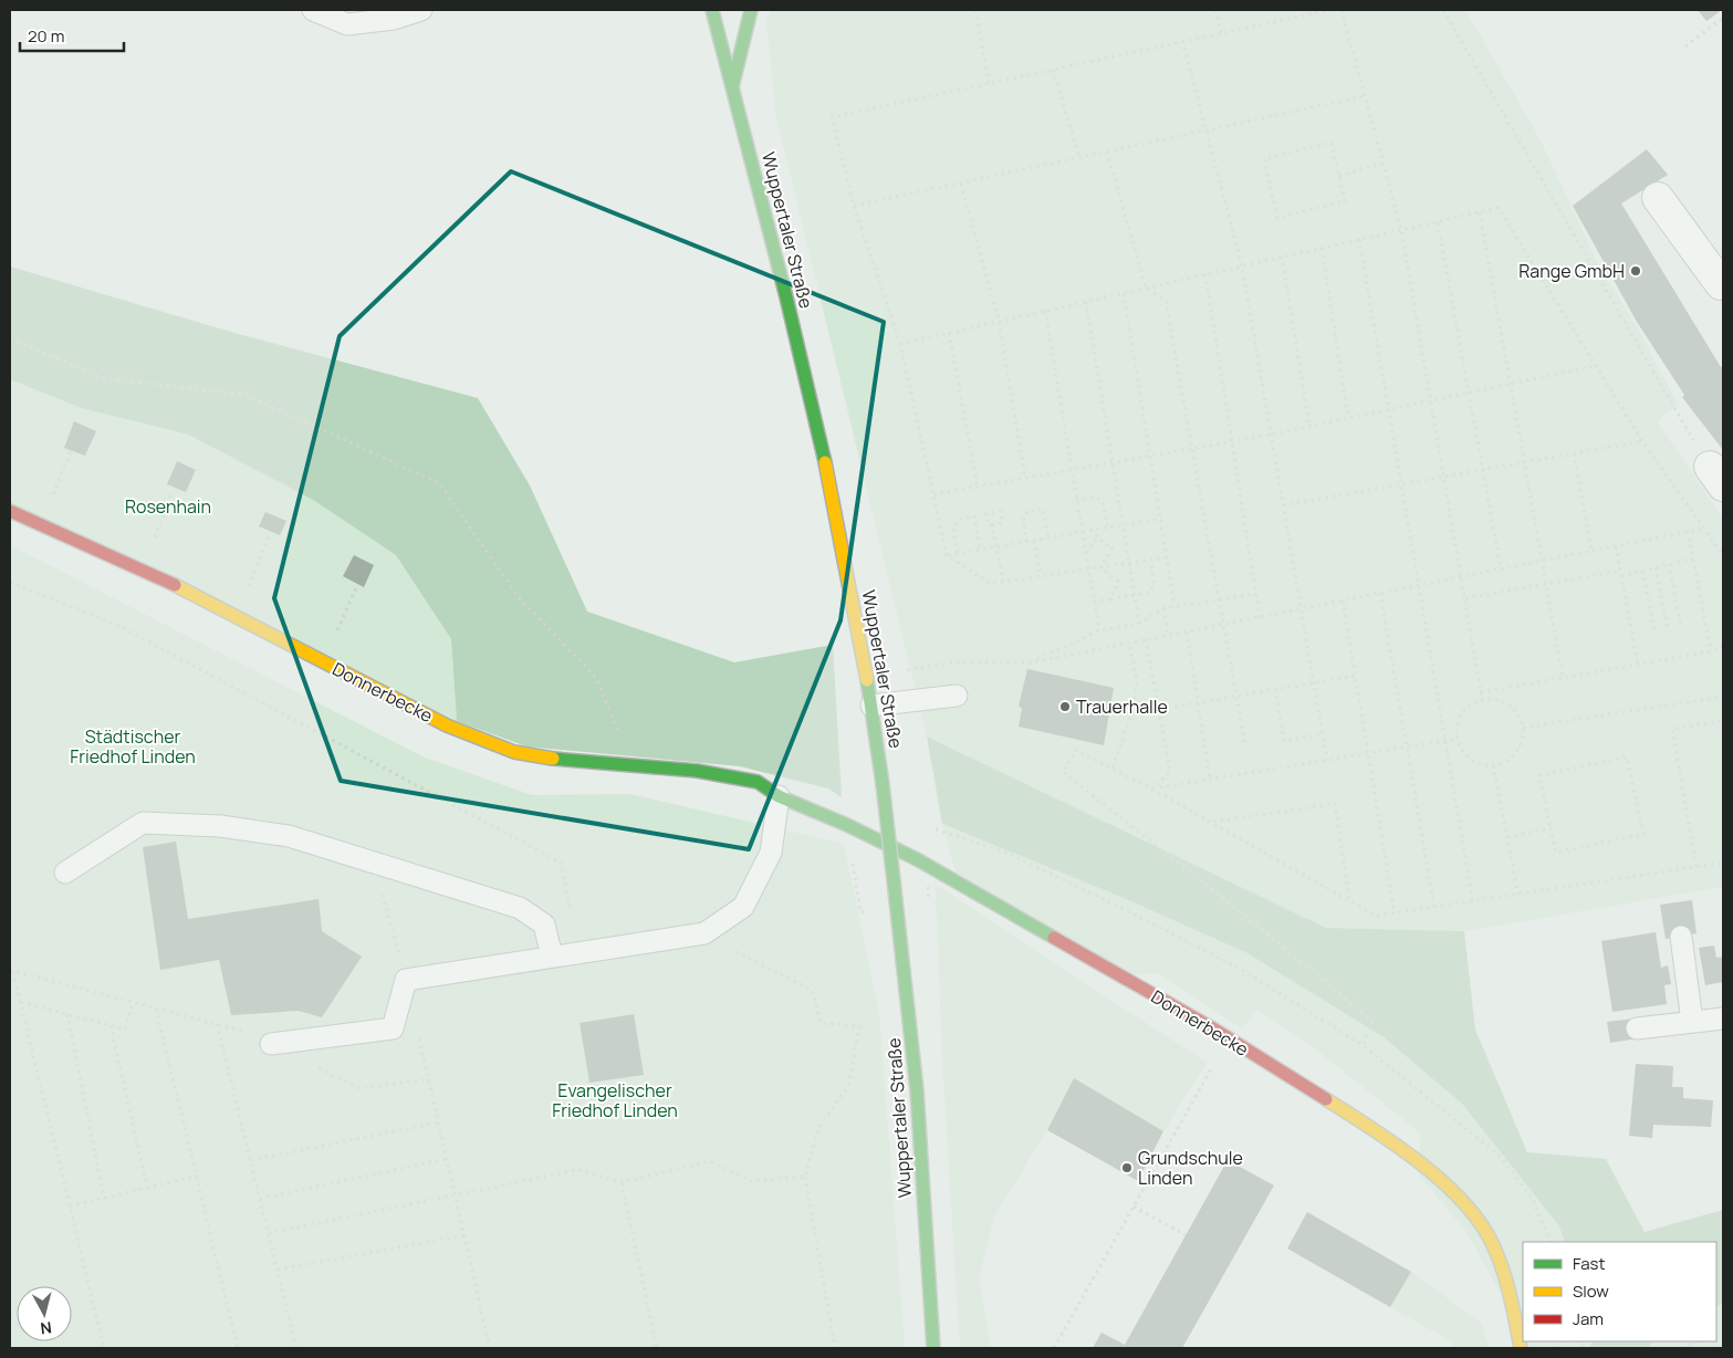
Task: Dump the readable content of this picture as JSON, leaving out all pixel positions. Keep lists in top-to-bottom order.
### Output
{
  "streets": {
    "street": ["Wuppertaler Straße", "Donnerbecke"]
  },
  "parks": ["Rosenhain", "Städtischer Friedhof Linden", "Evangelischer Friedhof Linden"],
  "places": ["Range GmbH", "Trauerhalle", "Grundschule Linden"],
  "legend": ["Fast", "Slow", "Jam"],
  "scale_bar": "20 m",
  "north": "bottom"
}
